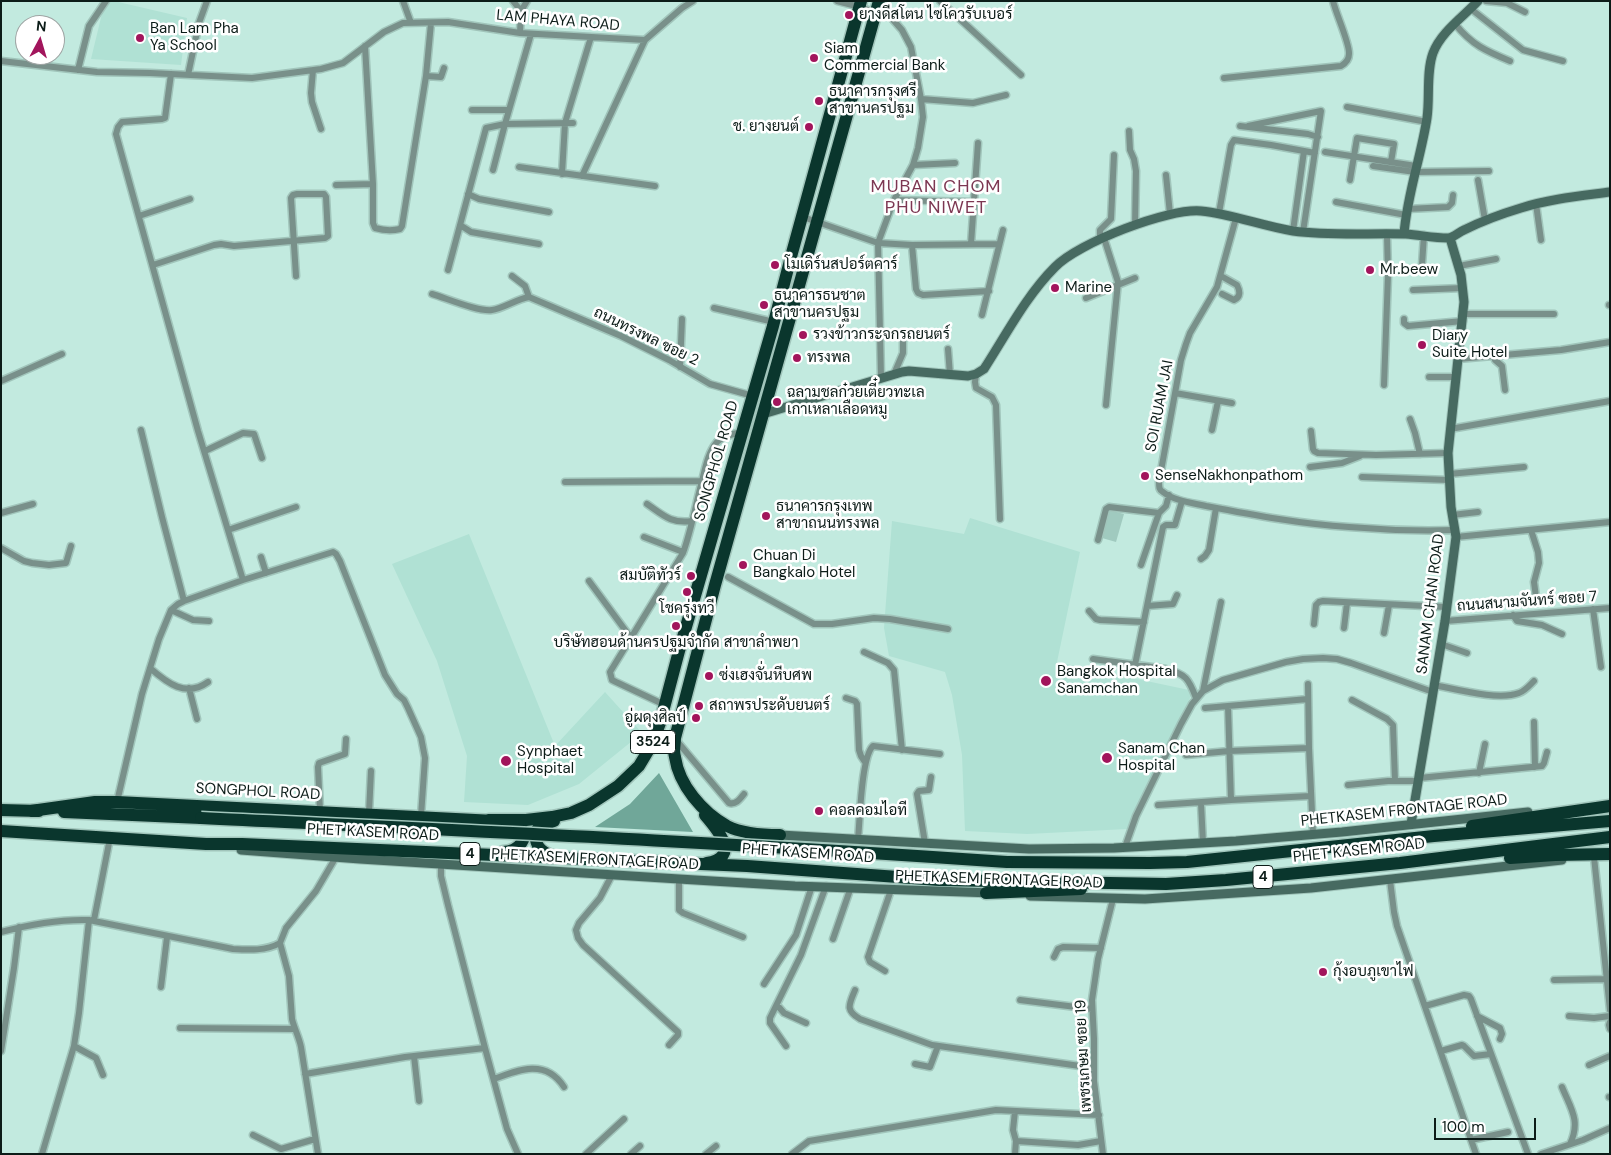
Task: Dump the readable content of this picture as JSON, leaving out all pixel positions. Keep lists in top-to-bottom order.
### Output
{
  "streets": {
    "highway": [
      "SONGPHOL ROAD",
      "3524",
      "PHET KASEM ROAD",
      "4"
    ],
    "main road": ["SANAM CHAN ROAD", "PHETKASEM FRONTAGE ROAD"],
    "street": [
      "LAM PHAYA ROAD",
      "ถนนทรงพล ซอย 2",
      "SOI RUAM JAI",
      "ถนนสนามจันทร์ ซอย 7",
      "เพชรเกษม ซอย 19"
    ]
  },
  "crossings": [
    ["ถนนทรงพล ซอย 2", "SONGPHOL ROAD"],
    ["SONGPHOL ROAD", "PHETKASEM FRONTAGE ROAD"],
    ["SONGPHOL ROAD", "PHET KASEM ROAD"],
    ["ถนนสนามจันทร์ ซอย 7", "SANAM CHAN ROAD"],
    ["SANAM CHAN ROAD", "PHETKASEM FRONTAGE ROAD"],
    ["PHETKASEM FRONTAGE ROAD", "PHET KASEM ROAD"],
    ["PHETKASEM FRONTAGE ROAD", "เพชรเกษม ซอย 19"]
  ],
  "districts": ["MUBAN CHOM PHU NIWET"],
  "places": [
    "ยางดีสโตน ไซโควรับเบอร์",
    "Ban Lam Pha Ya School",
    "Siam Commercial Bank",
    "ธนาคารกรุงศรี สาขานครปฐม",
    "ช. ยางยนต์",
    "โมเดิร์นสปอร์ตคาร์",
    "Mr.beew",
    "Marine",
    "ธนาคารธนชาต สาขานครปฐม",
    "รวงข้าวกระจกรถยนตร์",
    "Diary Suite Hotel",
    "ทรงพล",
    "ฉลามชลก๋วยเตี๋ยวทะเล เกาเหลาเลือดหมู",
    "SenseNakhonpathom",
    "ธนาคารกรุงเทพ สาขาถนนทรงพล",
    "Chuan Di Bangkalo Hotel",
    "สมบัติทัวร์",
    "โชครุ่งทวี",
    "บริษัทฮอนด้านครปฐมจำกัด สาขาลำพยา",
    "ซ่งเฮงจั่นหีบศพ",
    "Bangkok Hospital Sanamchan",
    "สถาพรประดับยนตร์",
    "อู่ผดุงศิลป์",
    "Sanam Chan Hospital",
    "Synphaet Hospital",
    "คอลคอมไอที",
    "กุ้งอบภูเขาไฟ"
  ],
  "scale_bar": "100 m",
  "north": "top"
}
